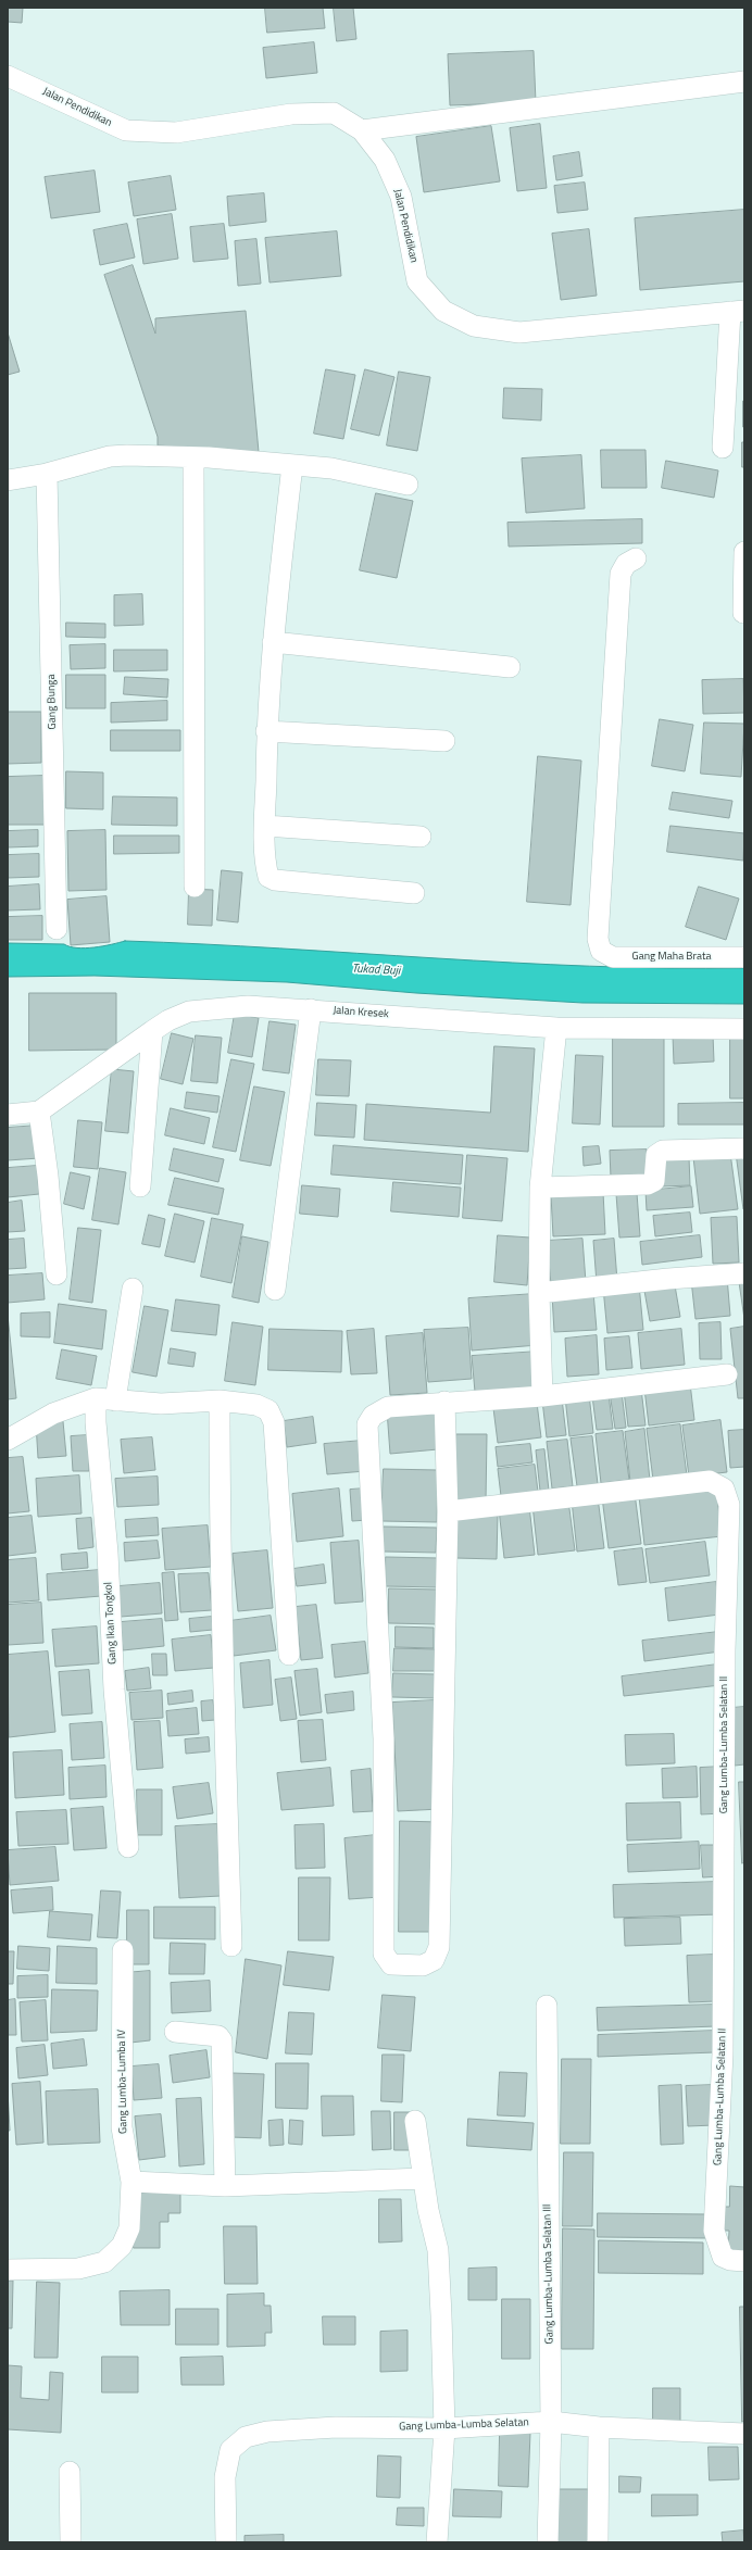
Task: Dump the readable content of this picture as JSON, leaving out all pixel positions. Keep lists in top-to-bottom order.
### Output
{
  "streets": {
    "street": [
      "Jalan Pendidikan",
      "Gang Bunga",
      "Gang Maha Brata",
      "Jalan Kresek",
      "Gang Ikan Tongkol",
      "Gang Lumba-Lumba Selatan II",
      "Gang Lumba-Lumba IV",
      "Gang Lumba-Lumba Selatan III",
      "Gang Lumba-Lumba Selatan"
    ]
  },
  "crossings": [
    ["Gang Lumba-Lumba Selatan III", "Gang Lumba-Lumba Selatan"]
  ],
  "water": ["Tukad Buji"]
}
